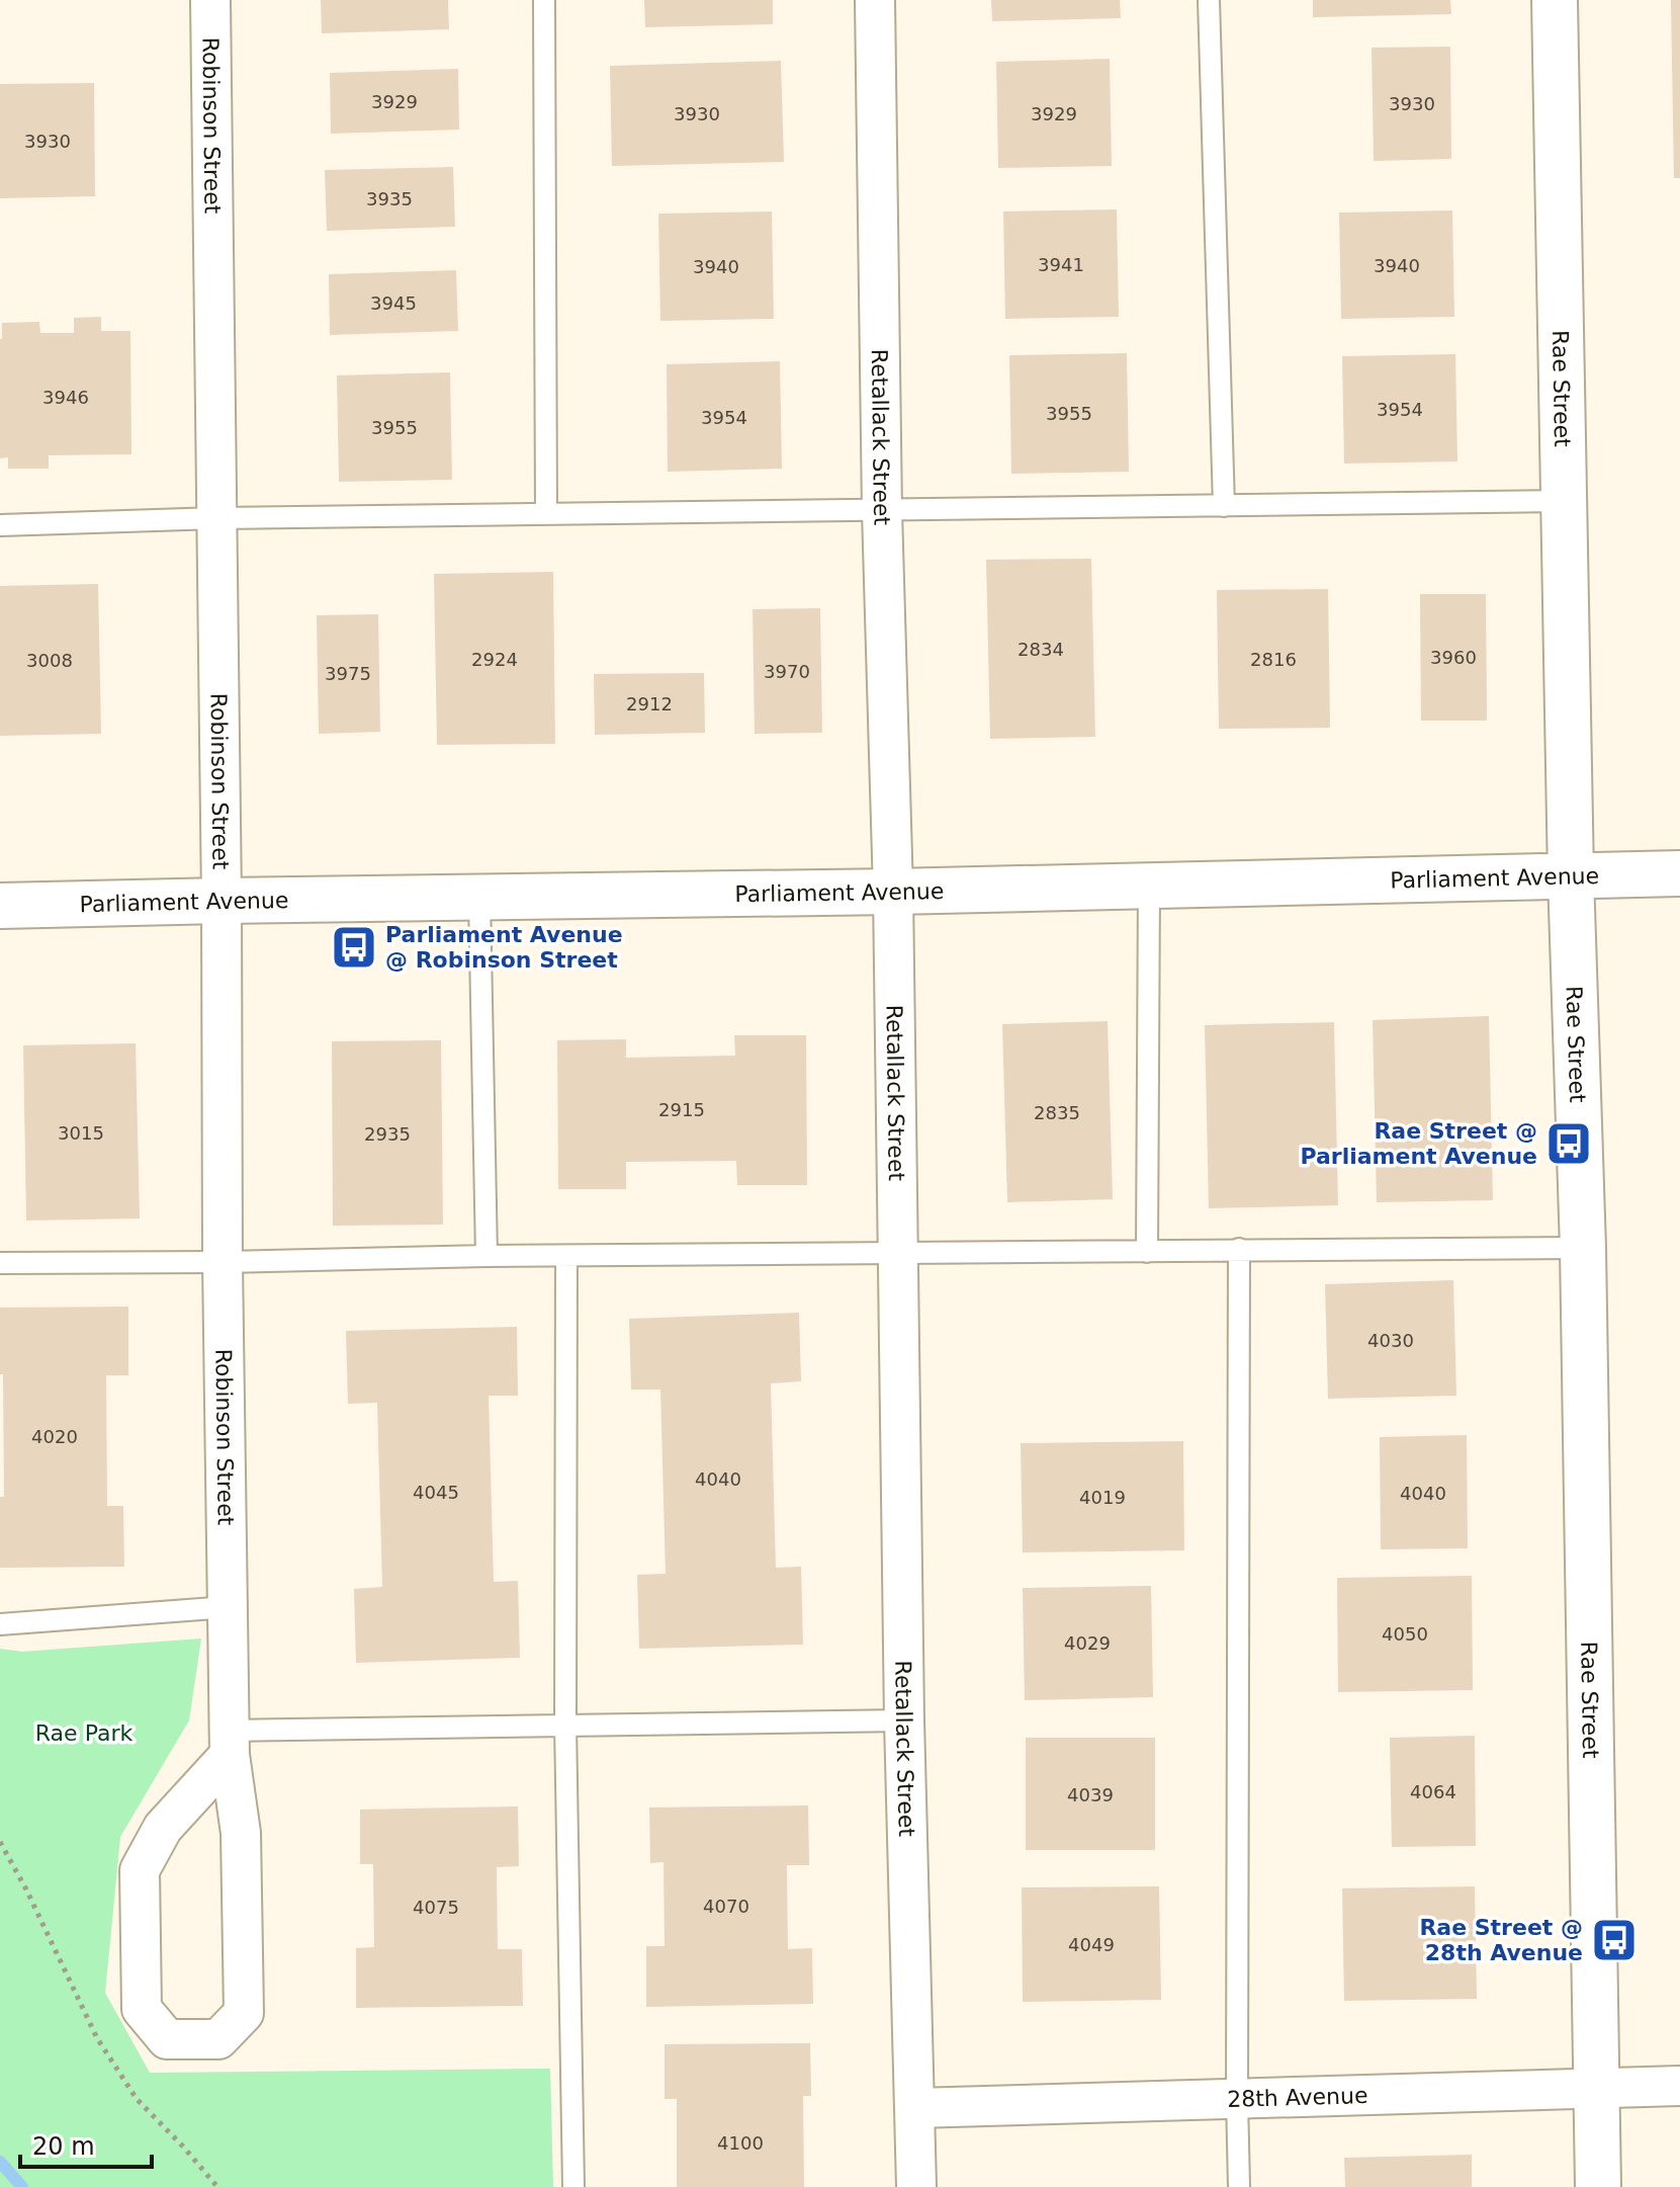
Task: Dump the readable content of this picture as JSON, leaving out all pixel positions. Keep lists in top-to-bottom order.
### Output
{
  "streets": {
    "street": [
      "Robinson Street",
      "Rae Street",
      "Retallack Street",
      "Parliament Avenue",
      "28th Avenue"
    ]
  },
  "crossings": [
    ["Robinson Street", "Parliament Avenue"],
    ["Rae Street", "Parliament Avenue"],
    ["Rae Street", "28th Avenue"],
    ["Retallack Street", "Parliament Avenue"],
    ["Retallack Street", "28th Avenue"]
  ],
  "parks": ["Rae Park"],
  "places": {
    "bus stop": ["Parliament Avenue @ Robinson Street", "Rae Street @ Parliament Avenue", "Rae Street @ 28th Avenue"]
  },
  "house_numbers": [
    "3929",
    "3930",
    "3930",
    "3929",
    "3930",
    "3935",
    "3941",
    "3940",
    "3940",
    "3945",
    "3946",
    "3954",
    "3955",
    "3954",
    "3955",
    "2834",
    "3960",
    "2924",
    "2816",
    "3008",
    "3970",
    "3975",
    "2912",
    "2915",
    "2835",
    "3015",
    "2935",
    "4030",
    "4020",
    "4040",
    "4045",
    "4040",
    "4019",
    "4050",
    "4029",
    "4064",
    "4039",
    "4070",
    "4075",
    "4049",
    "4100"
  ],
  "scale_bar": "20 m"
}
